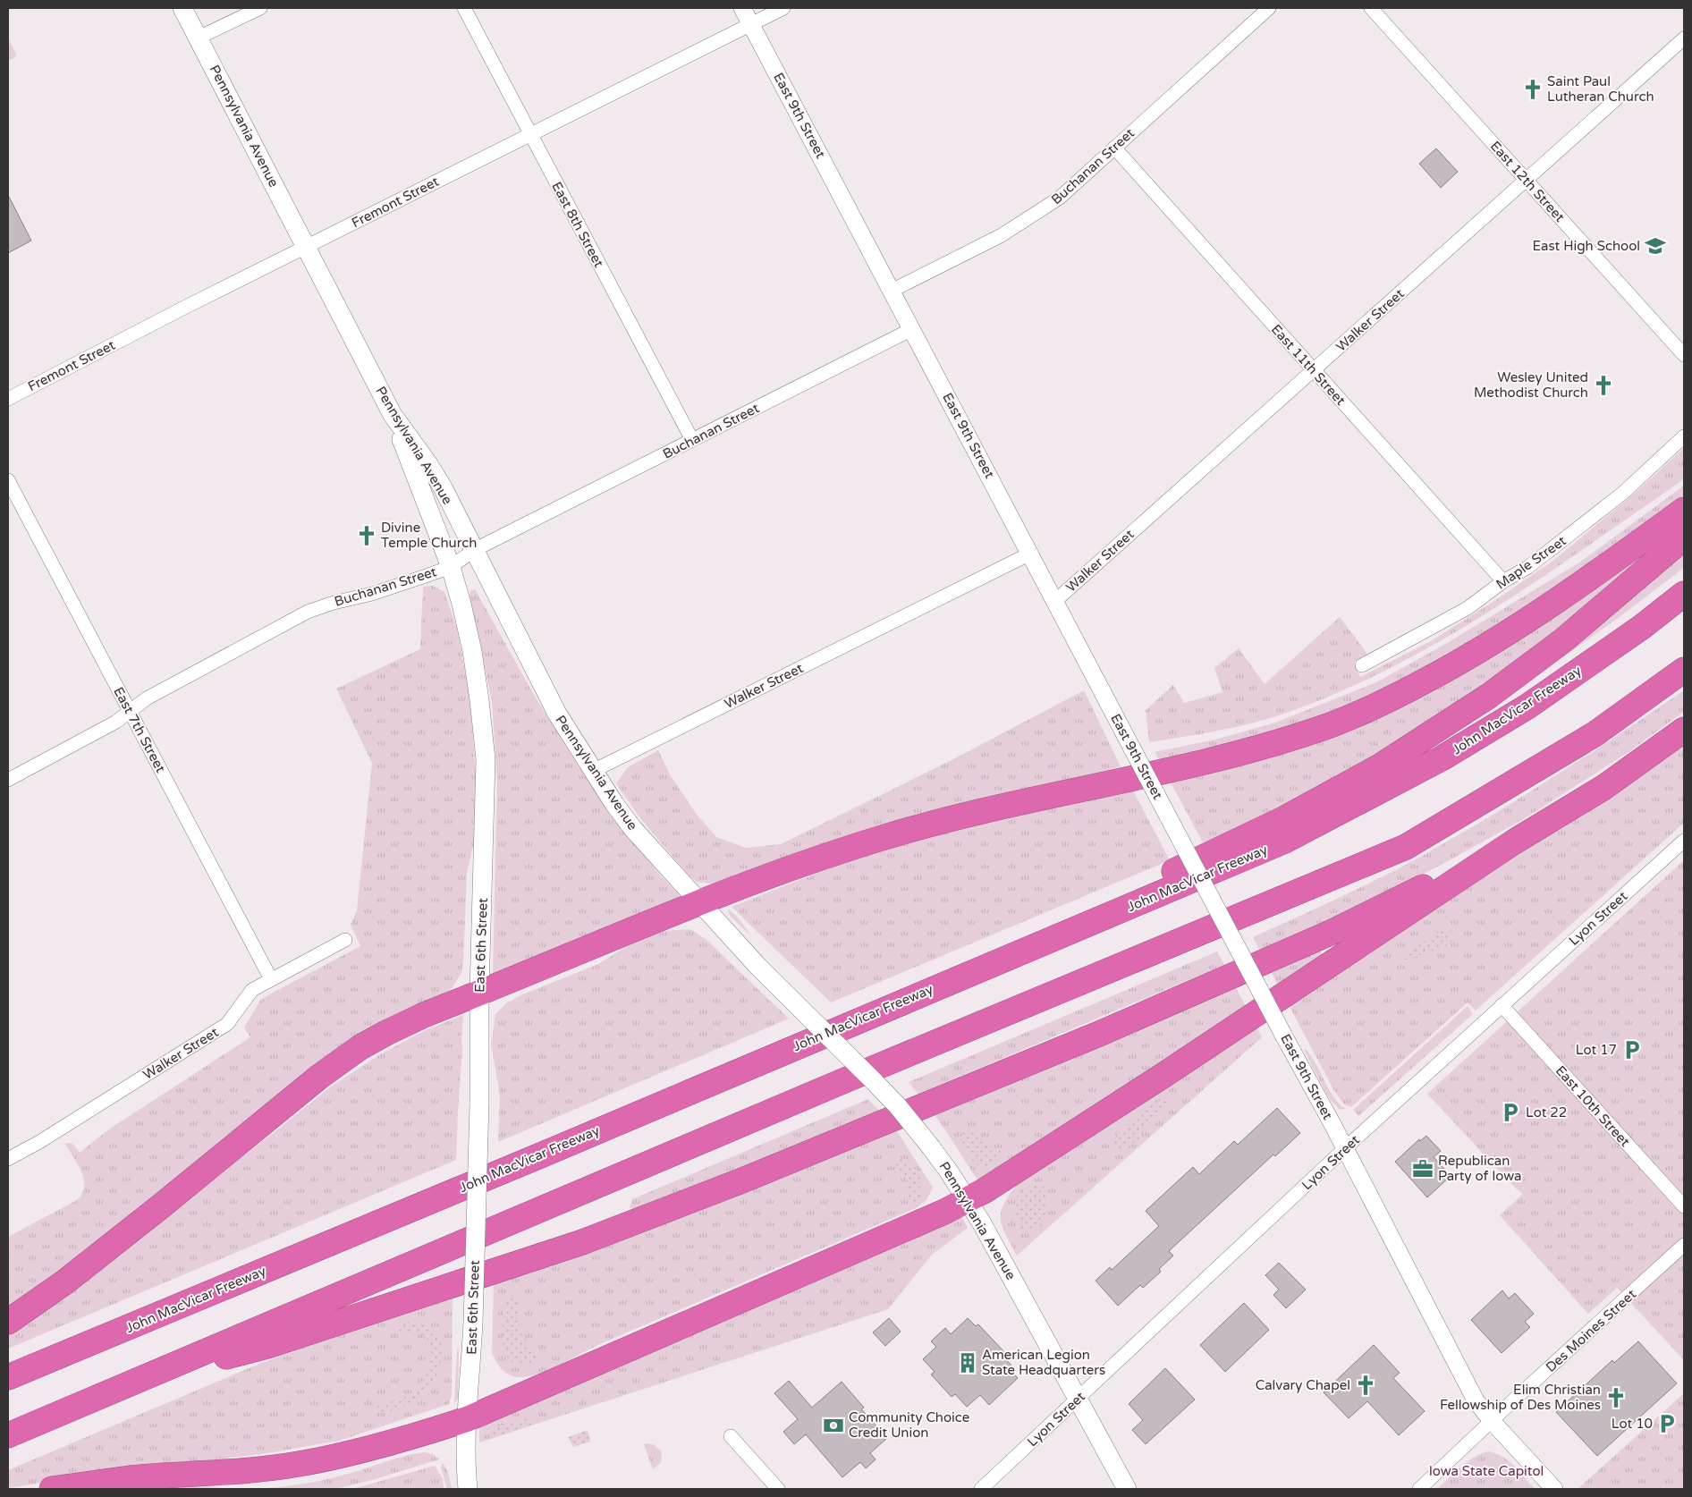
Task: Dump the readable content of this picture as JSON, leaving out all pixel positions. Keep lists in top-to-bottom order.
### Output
{
  "streets": {
    "highway": ["John MacVicar Freeway"],
    "main road": ["Pennsylvania Avenue", "East 6th Street"],
    "street": [
      "East 9th Street",
      "Buchanan Street",
      "East 12th Street",
      "Fremont Street",
      "East 8th Street",
      "Walker Street",
      "East 11th Street",
      "Maple Street",
      "East 7th Street",
      "Lyon Street",
      "East 10th Street",
      "Des Moines Street"
    ]
  },
  "crossings": [
    ["East 9th Street", "Buchanan Street"],
    ["East 9th Street", "Fremont Street"],
    ["East 9th Street", "Walker Street"],
    ["East 9th Street", "Lyon Street"],
    ["East 9th Street", "Des Moines Street"],
    ["Pennsylvania Avenue", "Buchanan Street"],
    ["Pennsylvania Avenue", "Fremont Street"],
    ["Pennsylvania Avenue", "Walker Street"],
    ["Pennsylvania Avenue", "Lyon Street"],
    ["Pennsylvania Avenue", "East 6th Street"],
    ["Buchanan Street", "East 8th Street"],
    ["Buchanan Street", "East 11th Street"],
    ["Buchanan Street", "East 7th Street"],
    ["Buchanan Street", "East 6th Street"],
    ["East 12th Street", "Walker Street"],
    ["Fremont Street", "East 8th Street"],
    ["Walker Street", "East 11th Street"],
    ["Walker Street", "East 7th Street"],
    ["East 11th Street", "Maple Street"],
    ["Lyon Street", "East 10th Street"]
  ],
  "parks": ["Iowa State Capitol"],
  "places": {
    "church": [
      "Saint Paul Lutheran Church",
      "Wesley United Methodist Church",
      "Divine Temple Church",
      "Calvary Chapel",
      "Elim Christian Fellowship of Des Moines"
    ],
    "school or university": ["East High School"],
    "parking": ["Lot 17", "Lot 22", "Lot 10"],
    "office": ["Republican Party of Iowa"],
    "building": ["American Legion State Headquarters"],
    "bank": ["Community Choice Credit Union"]
  }
}
